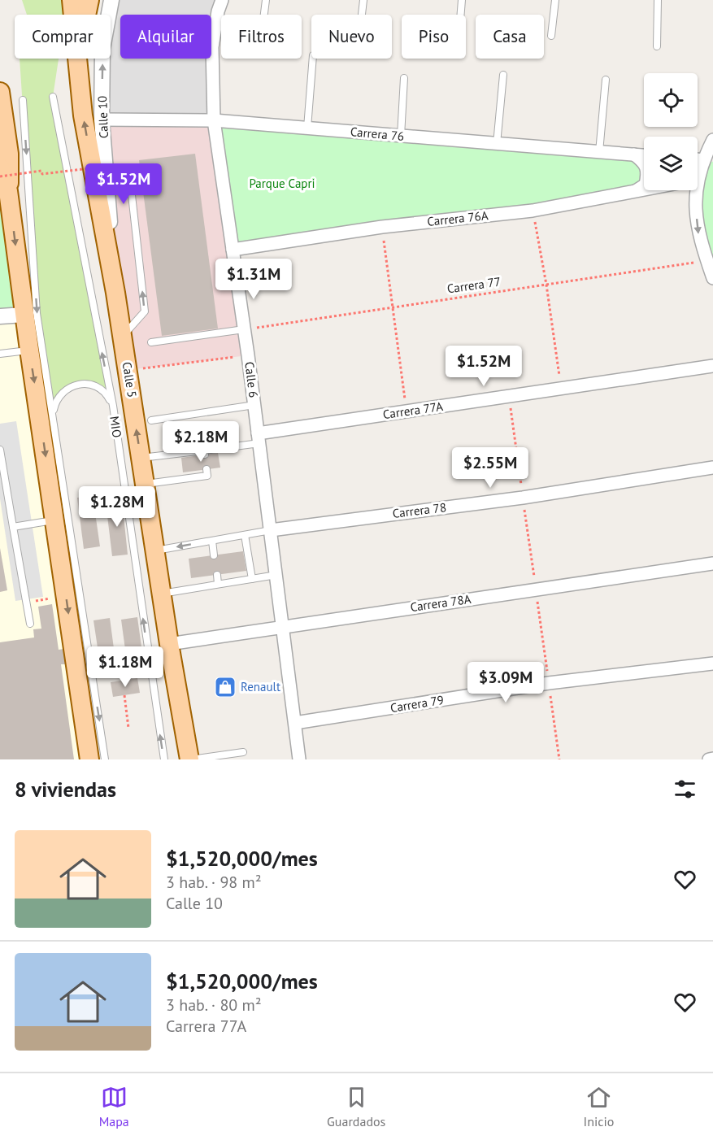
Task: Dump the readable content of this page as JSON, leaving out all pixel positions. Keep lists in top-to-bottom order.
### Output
{
  "streets": {
    "main road": ["Calle 5"],
    "street": [
      "Calle 10",
      "Carrera 76",
      "Carrera 76A",
      "Calle 6",
      "Carrera 77A",
      "Carrera 78",
      "Carrera 78A",
      "Carrera 79"
    ],
    "lane": ["MIO"],
    "path": ["Carrera 77"]
  },
  "crossings": [
    ["Calle 10", "Carrera 76"],
    ["Calle 10", "Calle 5"],
    ["Carrera 76", "Calle 6"],
    ["Carrera 76A", "Calle 6"],
    ["Carrera 77", "Calle 6"],
    ["Calle 5", "Carrera 78"],
    ["Calle 5", "Carrera 78A"],
    ["Calle 6", "Carrera 77A"],
    ["Calle 6", "Carrera 78"],
    ["Calle 6", "Carrera 78A"],
    ["Calle 6", "Carrera 79"]
  ],
  "one_way": ["Calle 10", "MIO"],
  "parks": ["Parque Capri"],
  "places": {
    "shop": ["Renault"]
  },
  "page": {
    "chip": [
      "Comprar",
      "Alquilar",
      "Filtros",
      "Nuevo",
      "Piso",
      "Casa"
    ],
    "price": [
      "$1.52M",
      "$1.31M",
      "$1.52M",
      "$2.18M",
      "$2.55M",
      "$1.28M",
      "$1.18M",
      "$3.09M"
    ],
    "heading": "8 viviendas",
    "list": [
      {
        "name": "$1,520,000/mes",
        "note": "3 hab. · 98 m² · Calle 10"
      },
      {
        "name": "$1,520,000/mes",
        "note": "3 hab. · 80 m² · Carrera 77A"
      }
    ],
    "tabs": ["Mapa", "Guardados", "Inicio"]
  }
}
